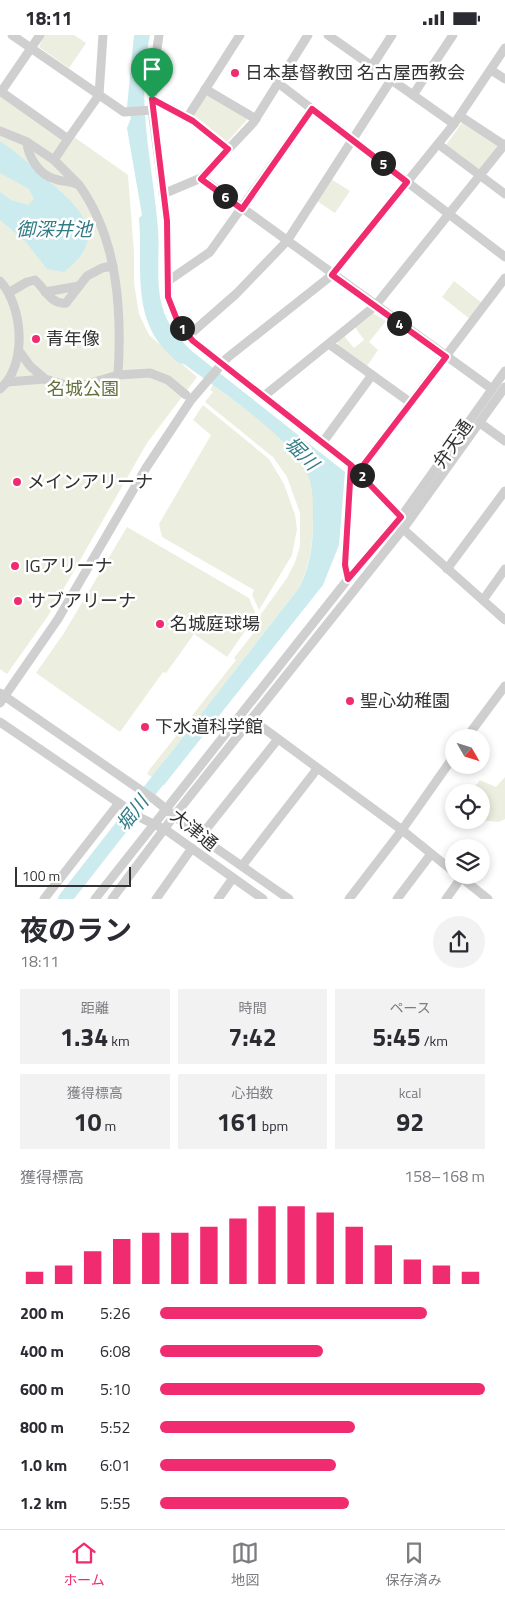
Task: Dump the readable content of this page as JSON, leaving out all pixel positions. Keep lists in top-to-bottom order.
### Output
{
  "streets": {
    "street": ["弁天通", "大津通"]
  },
  "crossings": [
    ["弁天通", "大津通"]
  ],
  "water": ["御深井池", "堀川"],
  "parks": ["名城公園"],
  "places": [
    "日本基督教団 名古屋西教会",
    "青年像",
    "メインアリーナ",
    "IGアリーナ",
    "サブアリーナ",
    "名城庭球場",
    "聖心幼稚園",
    "下水道科学館"
  ],
  "scale_bar": "100 m",
  "north": "bottom right",
  "page": {
    "status": "18:11",
    "pins": [
      "5",
      "6",
      "4",
      "1",
      "2"
    ],
    "scale": "100 m",
    "heading": ["夜のラン", "18:11"],
    "stats": [
      ["距離", "1.34 km"],
      ["時間", "7:42"],
      ["ペース", "5:45 /km"],
      ["獲得標高", "10 m"],
      ["心拍数", "161 bpm"],
      ["kcal", "92"]
    ],
    "chart": ["獲得標高", "158–168 m"],
    "list": [
      {
        "name": "200 m",
        "note": "5:26"
      },
      {
        "name": "400 m",
        "note": "6:08"
      },
      {
        "name": "600 m",
        "note": "5:10"
      },
      {
        "name": "800 m",
        "note": "5:52"
      },
      {
        "name": "1.0 km",
        "note": "6:01"
      },
      {
        "name": "1.2 km",
        "note": "5:55"
      }
    ],
    "tabs": ["ホーム", "地図", "保存済み"]
  }
}
